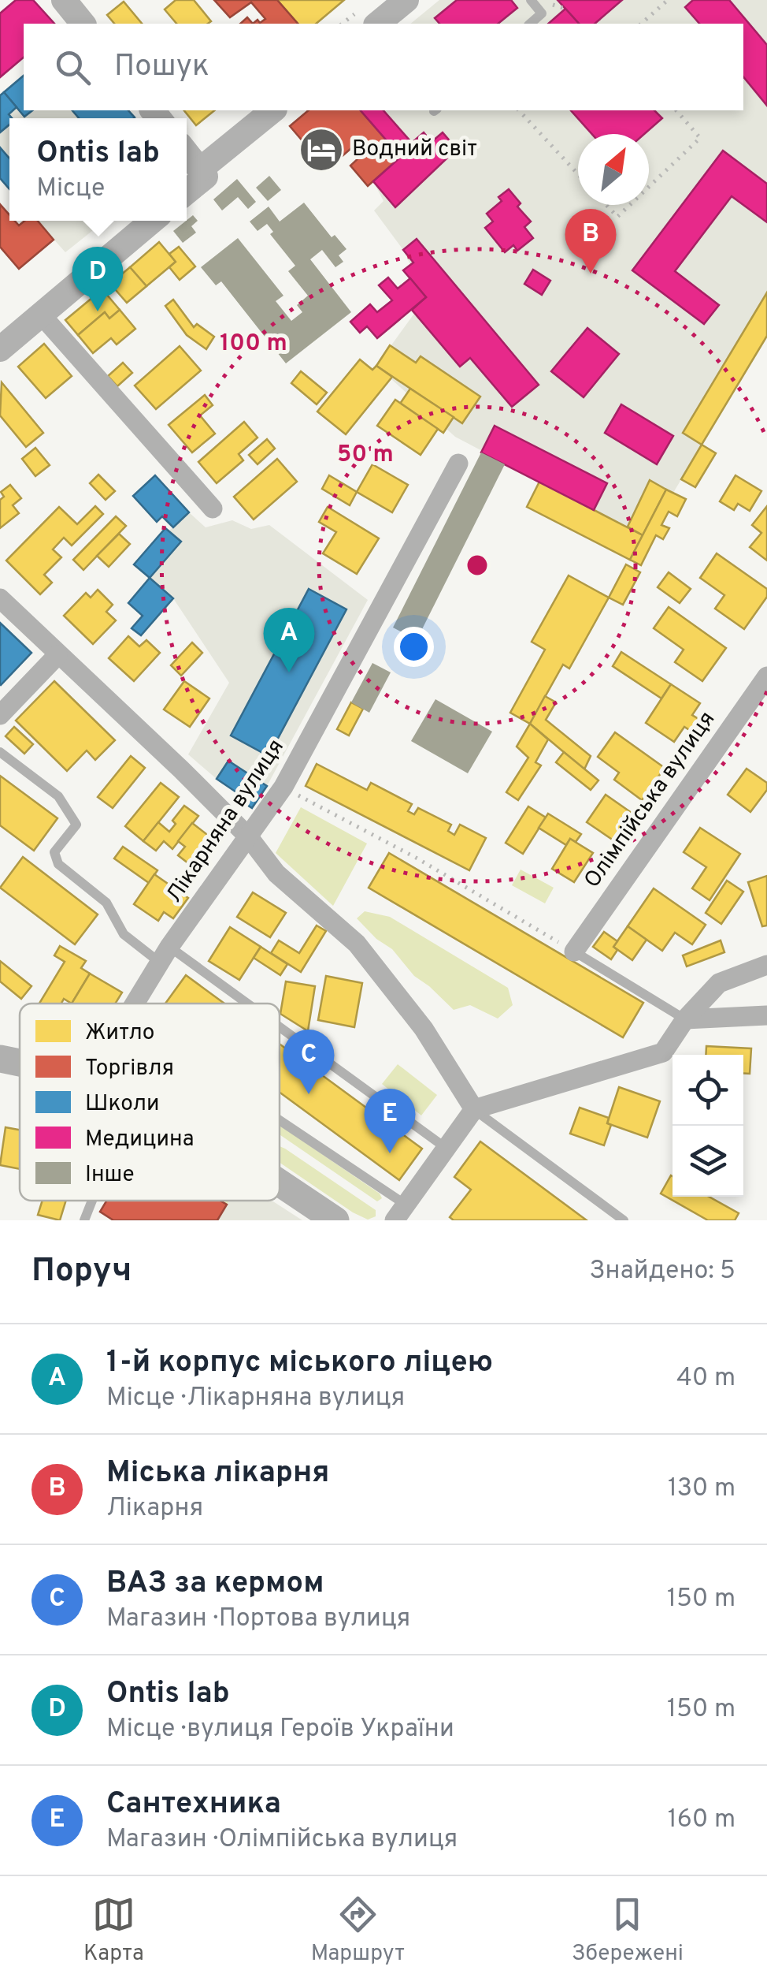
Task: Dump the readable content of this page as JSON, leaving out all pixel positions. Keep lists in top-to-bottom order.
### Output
{
  "streets": {
    "street": ["Олімпійська вулиця", "Лікарняна вулиця"]
  },
  "places": {
    "hotel": ["Водний світ"]
  },
  "legend": [
    "Житло",
    "Торгівля",
    "Школи",
    "Медицина",
    "Інше"
  ],
  "north": "top right",
  "page": {
    "search": "Пошук",
    "popup": ["Ontis lab", "Місце"],
    "pins": [
      "B",
      "D",
      "A",
      "C",
      "E"
    ],
    "heading": ["Поруч", "Знайдено: 5"],
    "list": [
      {
        "mark": "A",
        "name": "1-й корпус міського ліцею",
        "note": "Місце · Лікарняна вулиця",
        "value": "40 m"
      },
      {
        "mark": "B",
        "name": "Міська лікарня",
        "note": "Лікарня",
        "value": "130 m"
      },
      {
        "mark": "C",
        "name": "ВАЗ за кермом",
        "note": "Магазин · Портова вулиця",
        "value": "150 m"
      },
      {
        "mark": "D",
        "name": "Ontis lab",
        "note": "Місце · вулиця Героїв України",
        "value": "150 m"
      },
      {
        "mark": "E",
        "name": "Сантехника",
        "note": "Магазин · Олімпійська вулиця",
        "value": "160 m"
      }
    ],
    "nav": ["Карта", "Маршрут", "Збережені"]
  },
  "rings": ["100 m", "50 m"]
}
